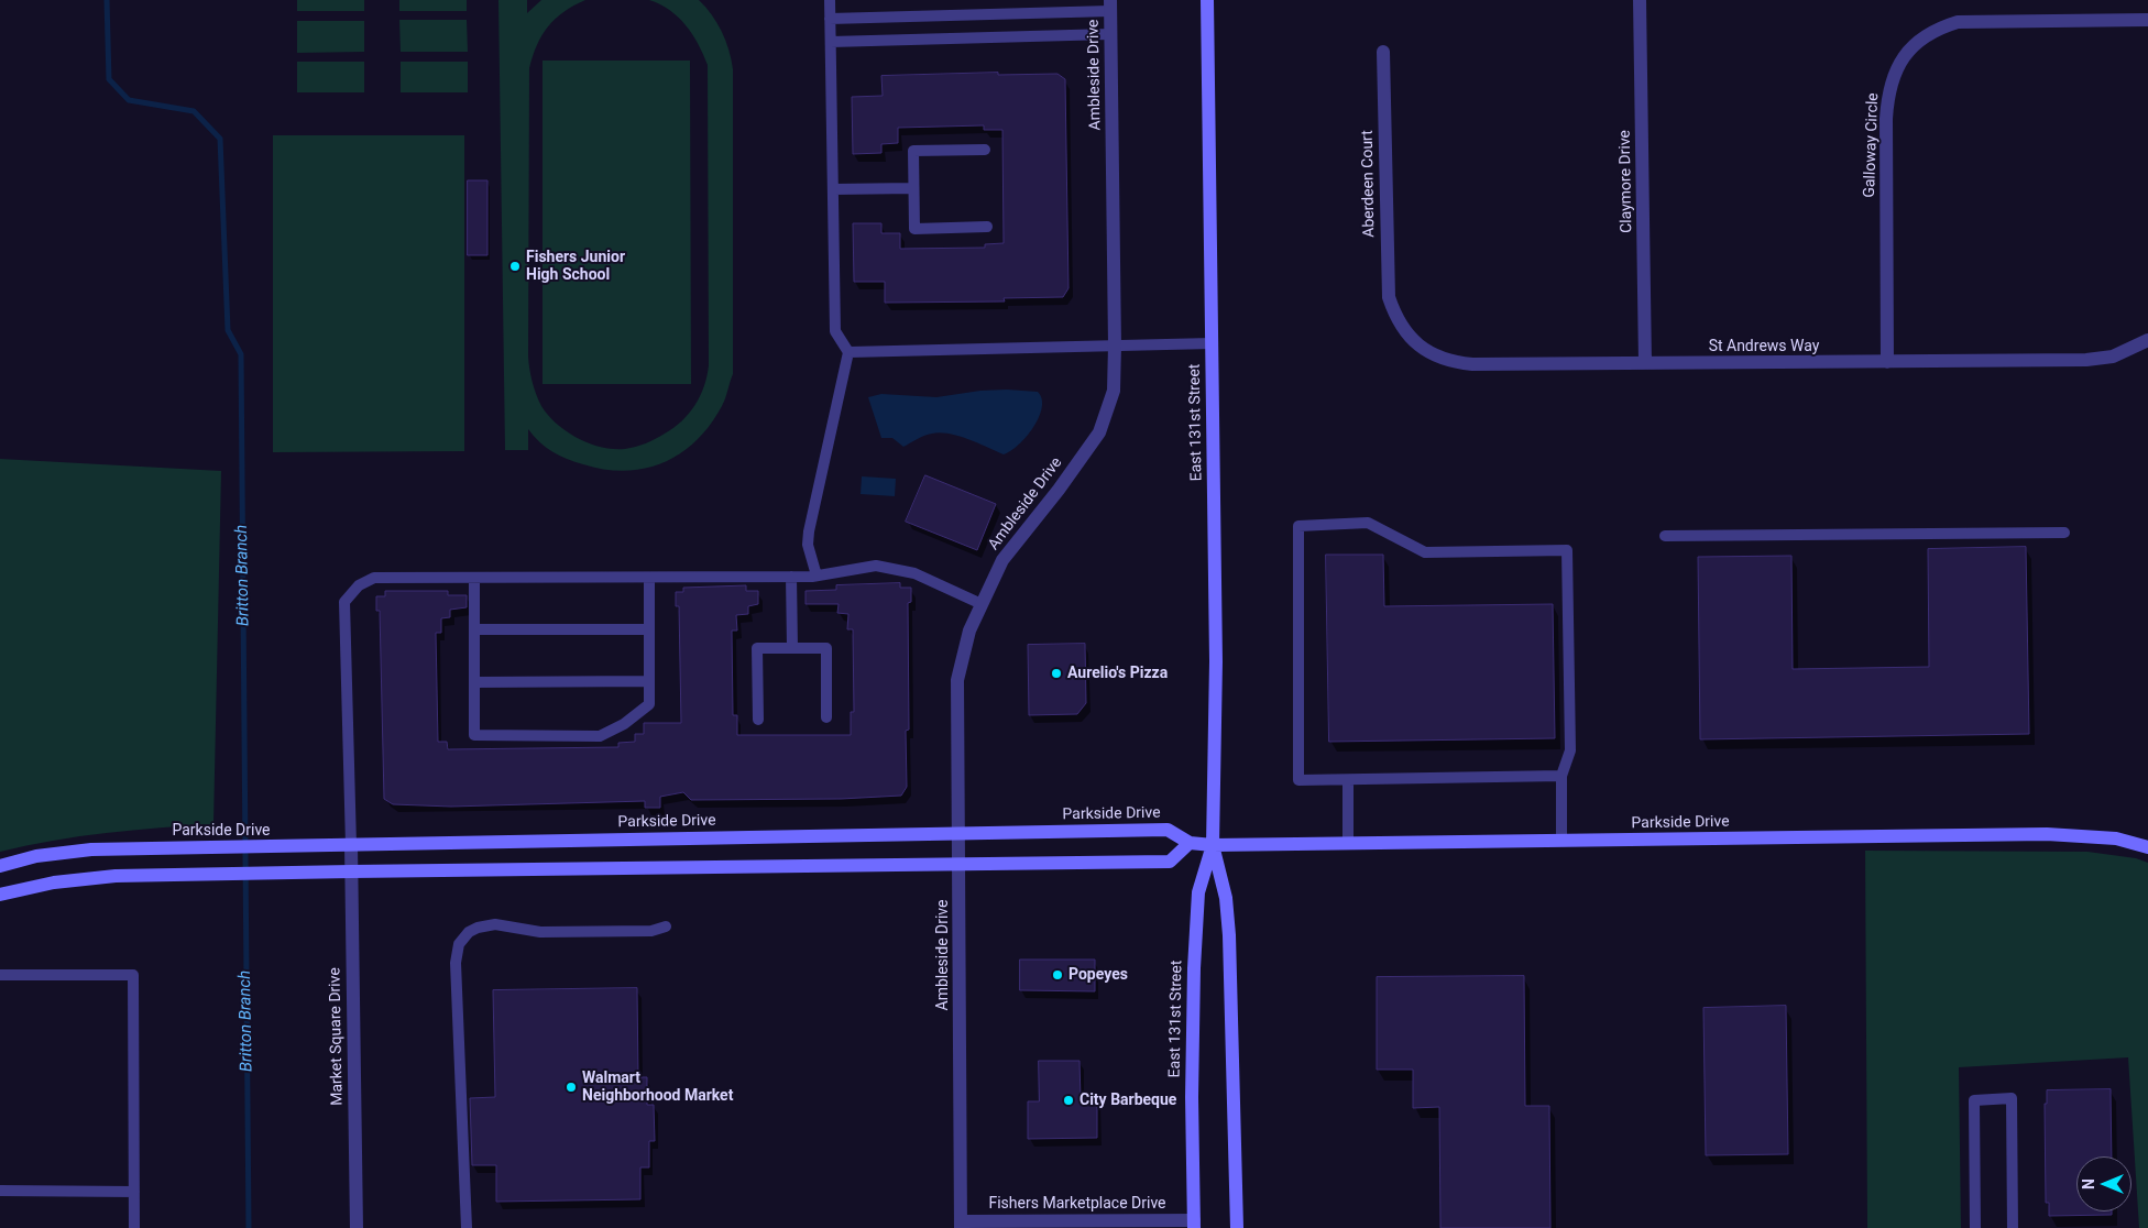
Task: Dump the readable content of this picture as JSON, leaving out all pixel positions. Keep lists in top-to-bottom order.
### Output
{
  "streets": {
    "street": [
      "Ambleside Drive",
      "Galloway Circle",
      "Claymore Drive",
      "Aberdeen Court",
      "St Andrews Way",
      "East 131st Street",
      "Parkside Drive",
      "Market Square Drive",
      "Fishers Marketplace Drive"
    ]
  },
  "crossings": [
    ["Ambleside Drive", "Parkside Drive"],
    ["Ambleside Drive", "Fishers Marketplace Drive"],
    ["Galloway Circle", "St Andrews Way"],
    ["Claymore Drive", "St Andrews Way"],
    ["Aberdeen Court", "St Andrews Way"],
    ["East 131st Street", "Parkside Drive"],
    ["East 131st Street", "Fishers Marketplace Drive"],
    ["Parkside Drive", "Market Square Drive"]
  ],
  "water": ["Britton Branch"],
  "places": [
    "Fishers Junior High School",
    "Aurelio's Pizza",
    "Popeyes",
    "Walmart Neighborhood Market",
    "City Barbeque"
  ],
  "north": "left"
}
